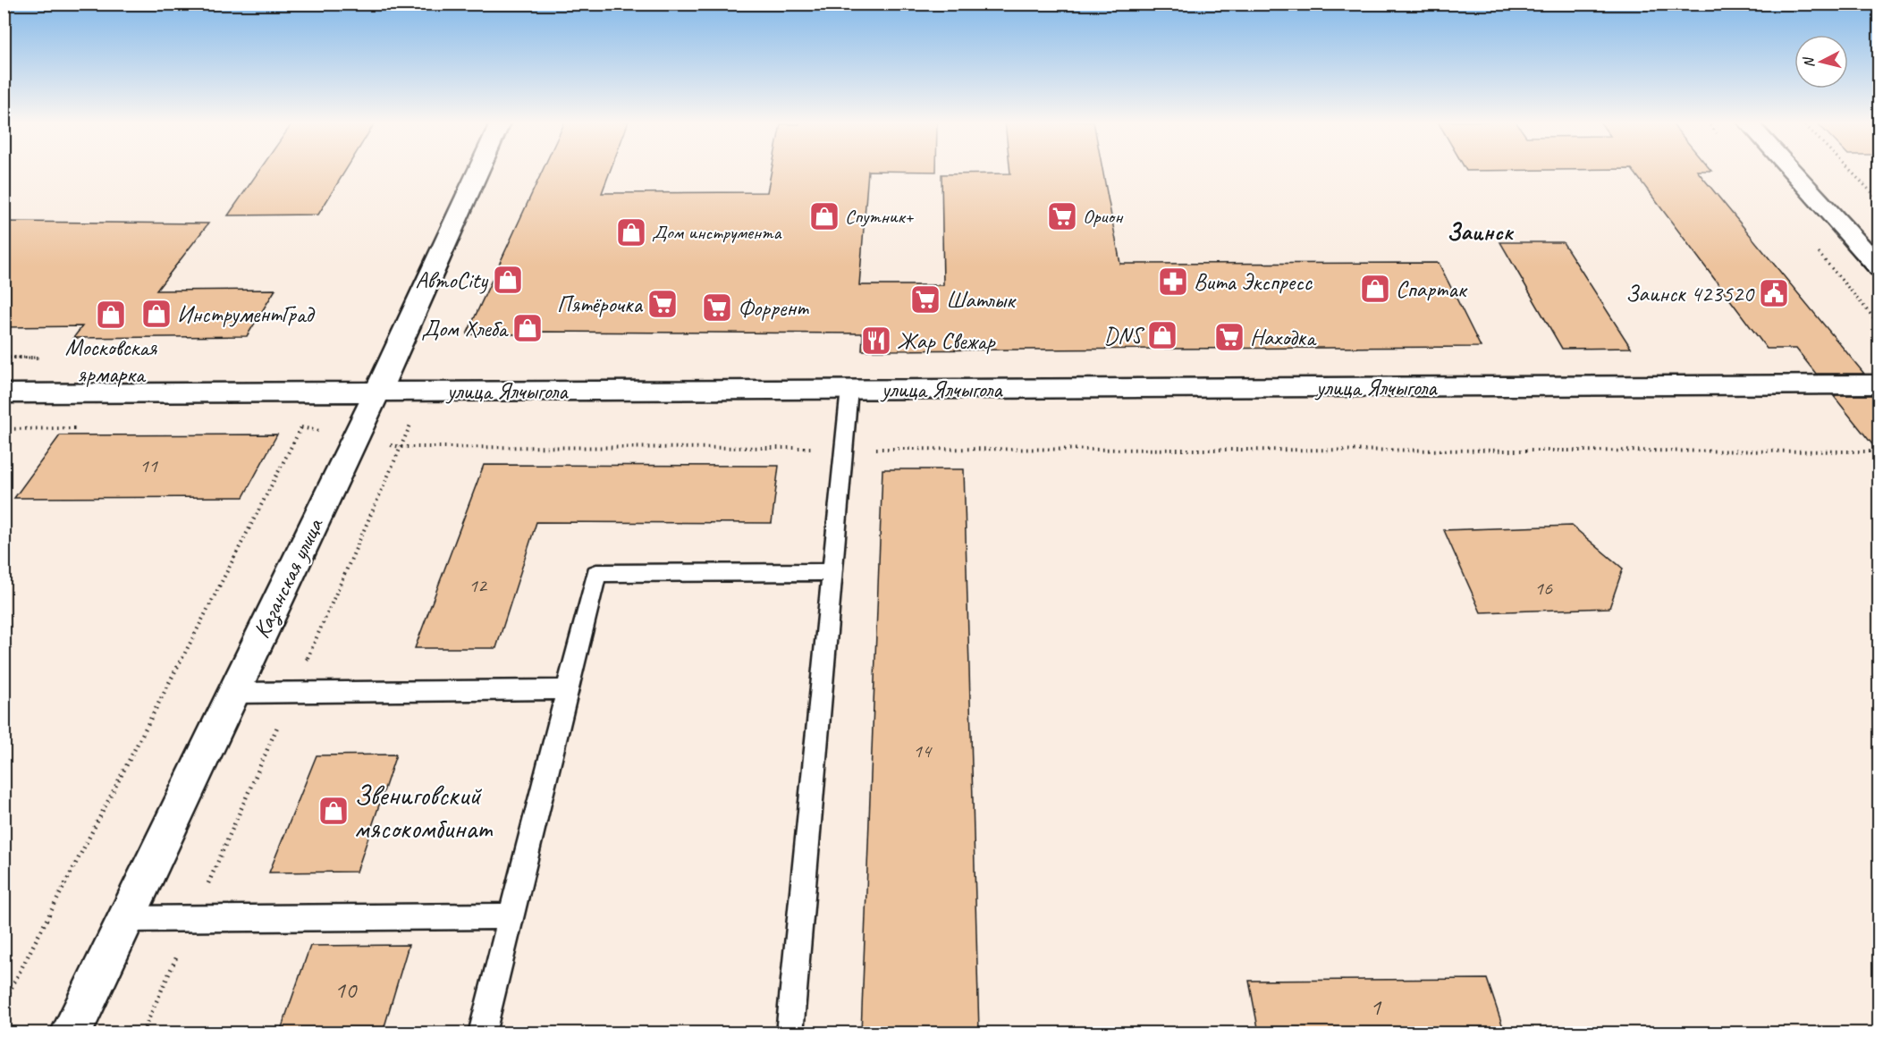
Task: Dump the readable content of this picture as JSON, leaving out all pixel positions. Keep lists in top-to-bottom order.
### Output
{
  "streets": {
    "street": ["улица Ялчыгола", "Казанская улица"]
  },
  "crossings": [
    ["улица Ялчыгола", "Казанская улица"]
  ],
  "districts": ["Заинск"],
  "places": {
    "shop": [
      "Спутник+",
      "Дом инструмента",
      "АвтоCity",
      "Спартак",
      "ИнструментГрад",
      "Московская ярмарка",
      "Дом Хлеба",
      "DNS",
      "Звениговский мясокомбинат"
    ],
    "supermarket": [
      "Орион",
      "Шатлык",
      "Пятёрочка",
      "Форрент",
      "Находка"
    ],
    "pharmacy": ["Вита Экспресс"],
    "public building": ["Заинск 423520"],
    "restaurant": ["Жар Свежар"]
  },
  "house_numbers": [
    "11",
    "12",
    "16",
    "14",
    "10",
    "1"
  ],
  "north": "left"
}
